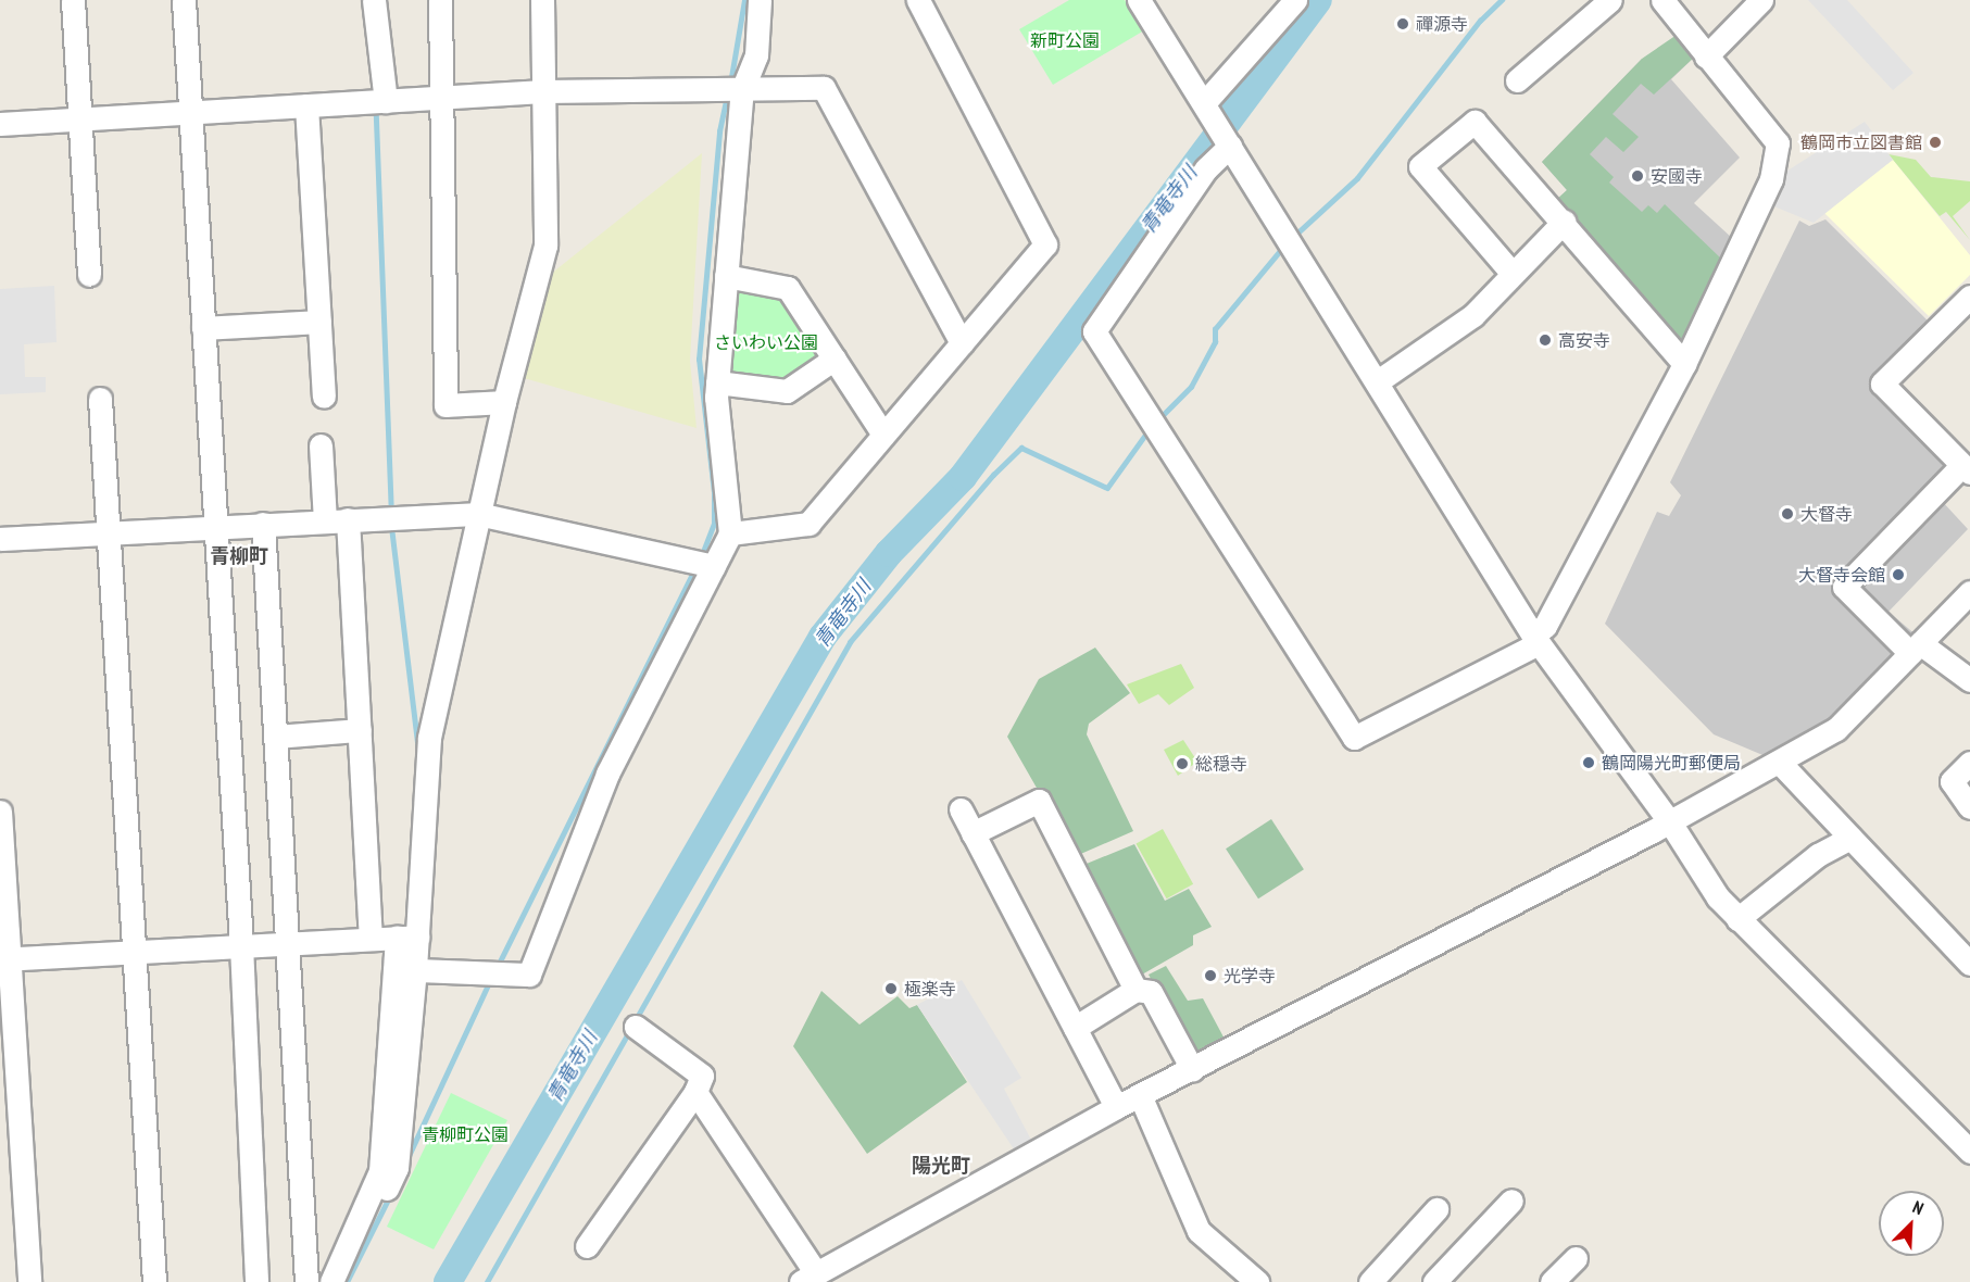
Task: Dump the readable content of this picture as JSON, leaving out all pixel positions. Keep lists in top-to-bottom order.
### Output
{
  "districts": ["青柳町", "陽光町"],
  "water": ["青竜寺川"],
  "parks": ["新町公園", "さいわい公園", "青柳町公園"],
  "places": [
    "禪源寺",
    "鶴岡市立図書館",
    "安國寺",
    "高安寺",
    "大督寺",
    "大督寺会館",
    "鶴岡陽光町郵便局",
    "総穏寺",
    "光学寺",
    "極楽寺"
  ],
  "north": "top right"
}
